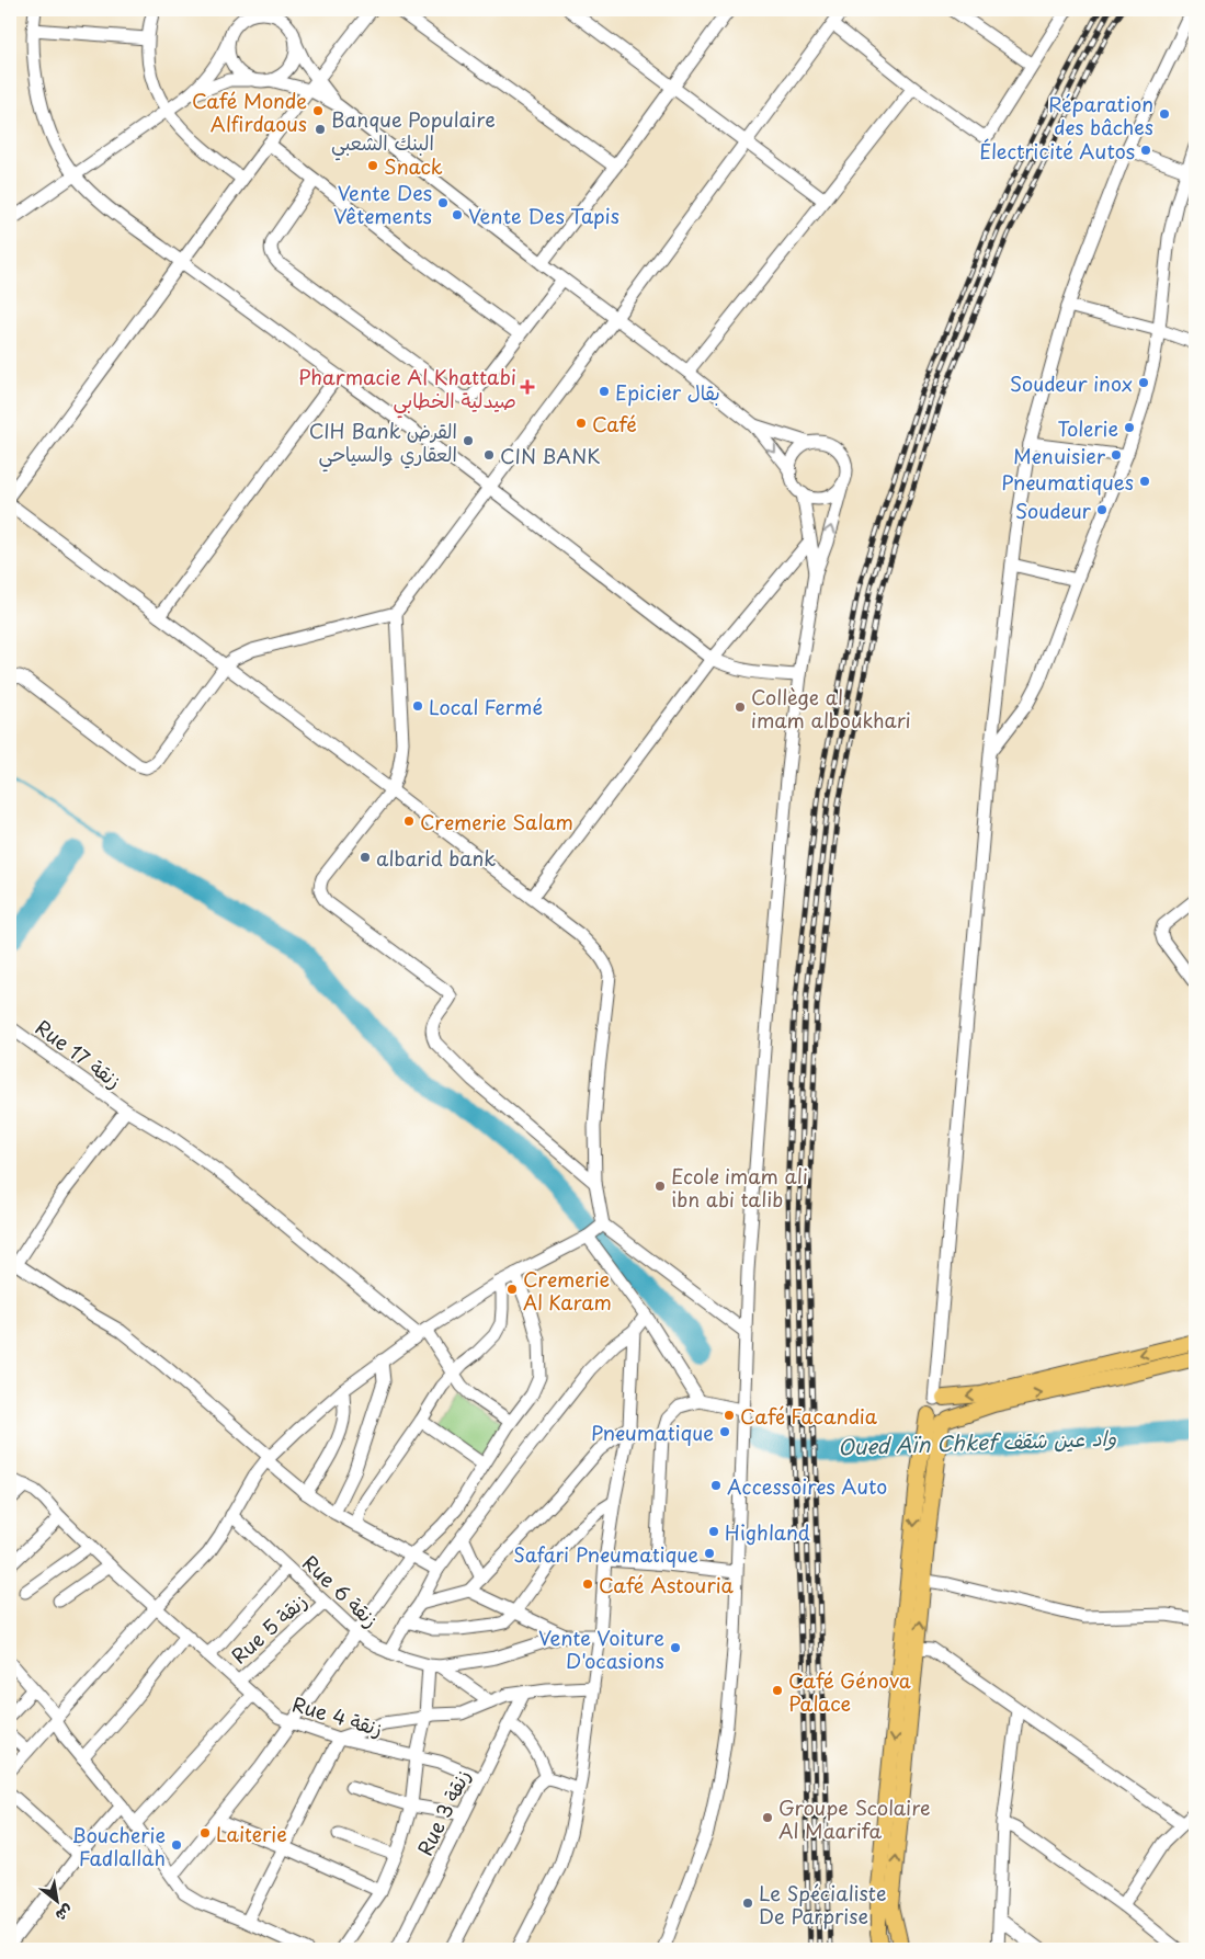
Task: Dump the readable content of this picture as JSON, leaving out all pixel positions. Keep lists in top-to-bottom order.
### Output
{
  "streets": {
    "street": [
      "Rue 17 زنقة",
      "Rue 6 زنقة",
      "Rue 5 زنقة",
      "Rue 4 زنقة",
      "Rue 3 زنقة"
    ]
  },
  "crossings": [
    ["Rue 6 زنقة", "Rue 5 زنقة"],
    ["Rue 5 زنقة", "Rue 4 زنقة"],
    ["Rue 4 زنقة", "Rue 3 زنقة"]
  ],
  "water": ["Oued Aïn Chkef واد عين شقف"],
  "places": {
    "other": [
      "Café Monde Alfirdaous",
      "Réparation des bâches",
      "Banque Populaire البنك الشعبي",
      "Électricité Autos",
      "Snack",
      "Vente Des Vêtements",
      "Vente Des Tapis",
      "Soudeur inox",
      "Epicier بقال",
      "Café",
      "Tolerie",
      "CIH Bank القرض العقاري والسياحي",
      "CIN BANK",
      "Menuisier",
      "Pneumatiques",
      "Soudeur",
      "Local Fermé",
      "Collège al imam alboukhari",
      "Cremerie Salam",
      "albarid bank",
      "Ecole imam ali ibn abi talib",
      "Cremerie Al Karam",
      "Café Facandia",
      "Pneumatique",
      "Accessoires Auto",
      "Highland",
      "Safari Pneumatique",
      "Café Astouria",
      "Vente Voiture D'ocasions",
      "Café Génova Palace",
      "Groupe Scolaire Al Maarifa",
      "Laiterie",
      "Boucherie Fadlallah",
      "Le Spécialiste De Parprise"
    ],
    "health": ["Pharmacie Al Khattabi صيدلية الخطابي"]
  },
  "north": "bottom right"
}
